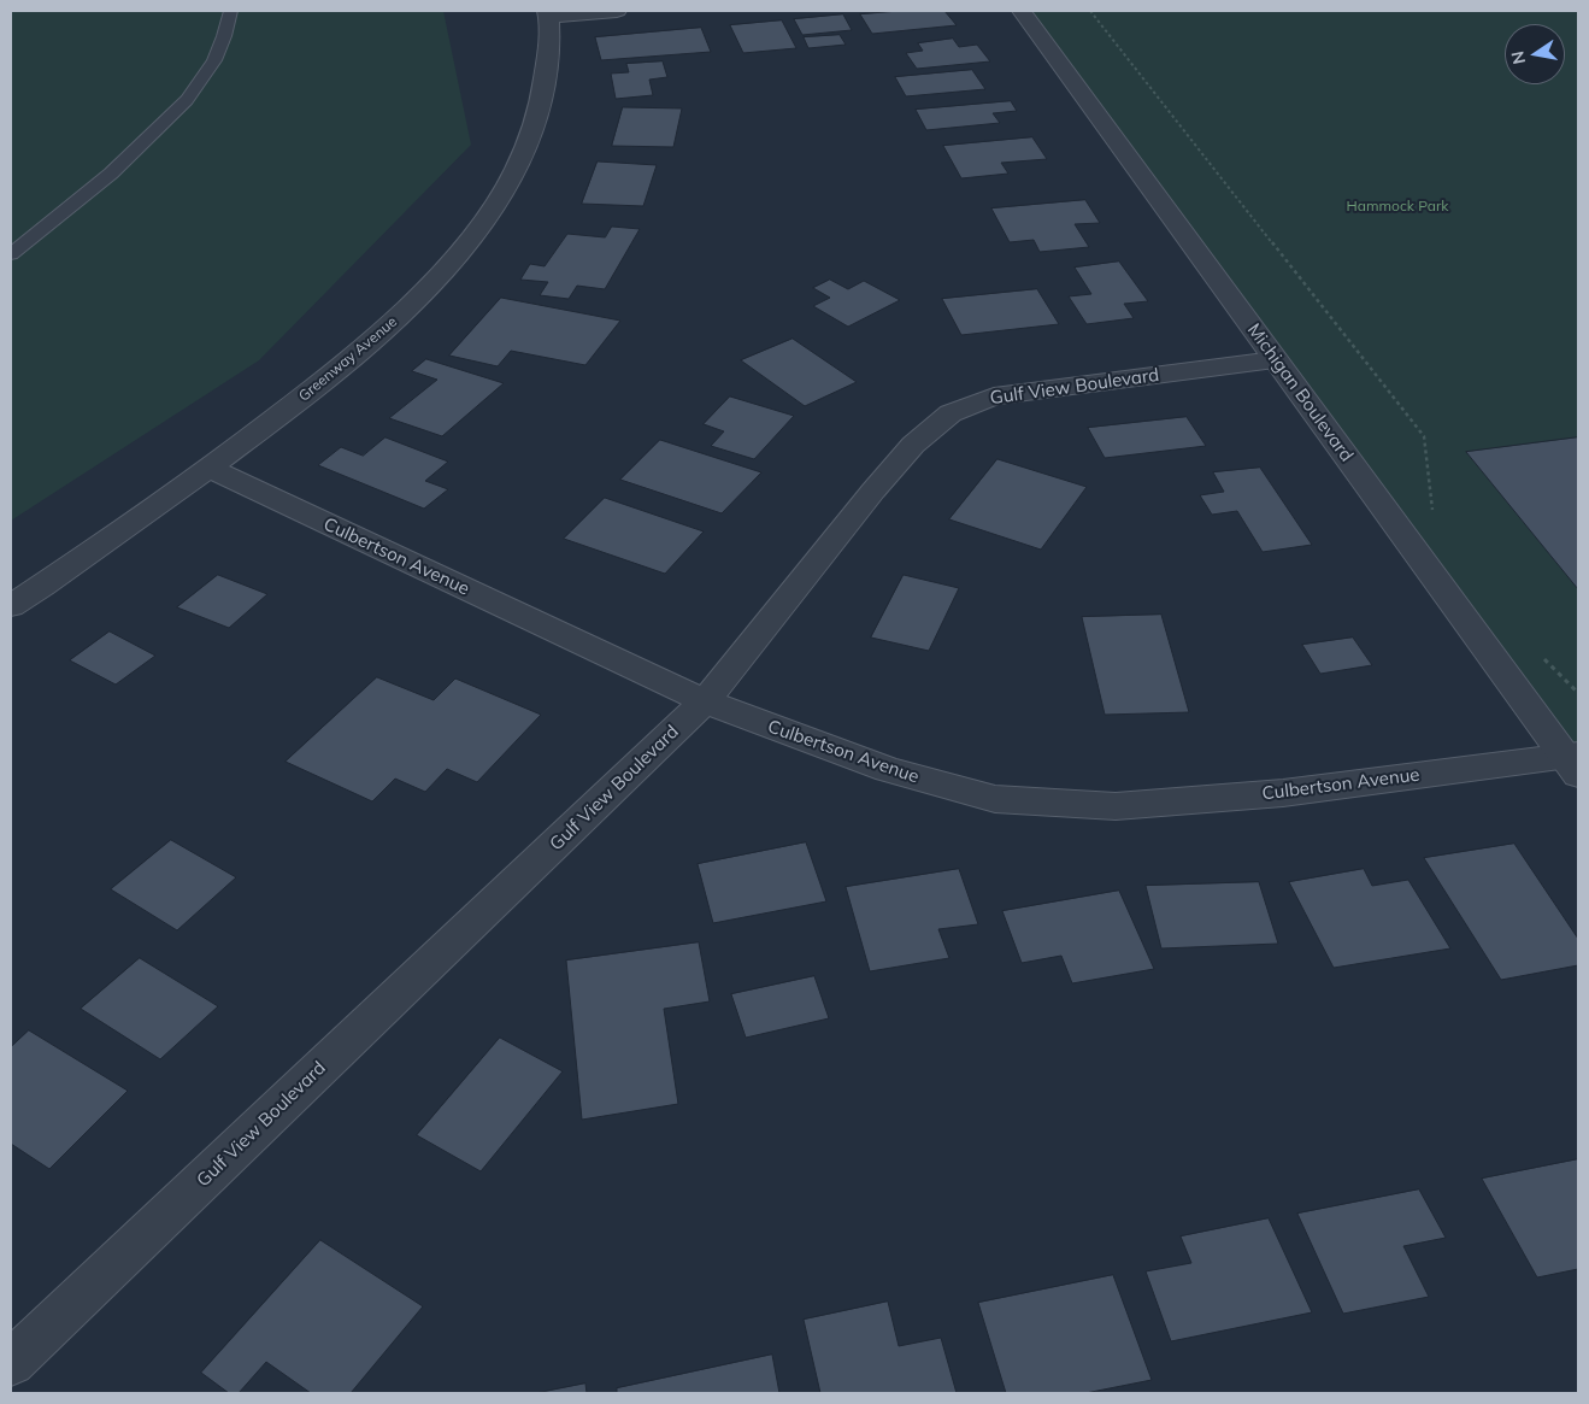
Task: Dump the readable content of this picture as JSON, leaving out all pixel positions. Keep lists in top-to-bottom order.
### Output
{
  "streets": {
    "street": [
      "Greenway Avenue",
      "Gulf View Boulevard",
      "Michigan Boulevard",
      "Culbertson Avenue"
    ]
  },
  "crossings": [
    ["Greenway Avenue", "Culbertson Avenue"],
    ["Gulf View Boulevard", "Michigan Boulevard"],
    ["Gulf View Boulevard", "Culbertson Avenue"],
    ["Michigan Boulevard", "Culbertson Avenue"]
  ],
  "parks": ["Hammock Park"],
  "north": "left"
}
